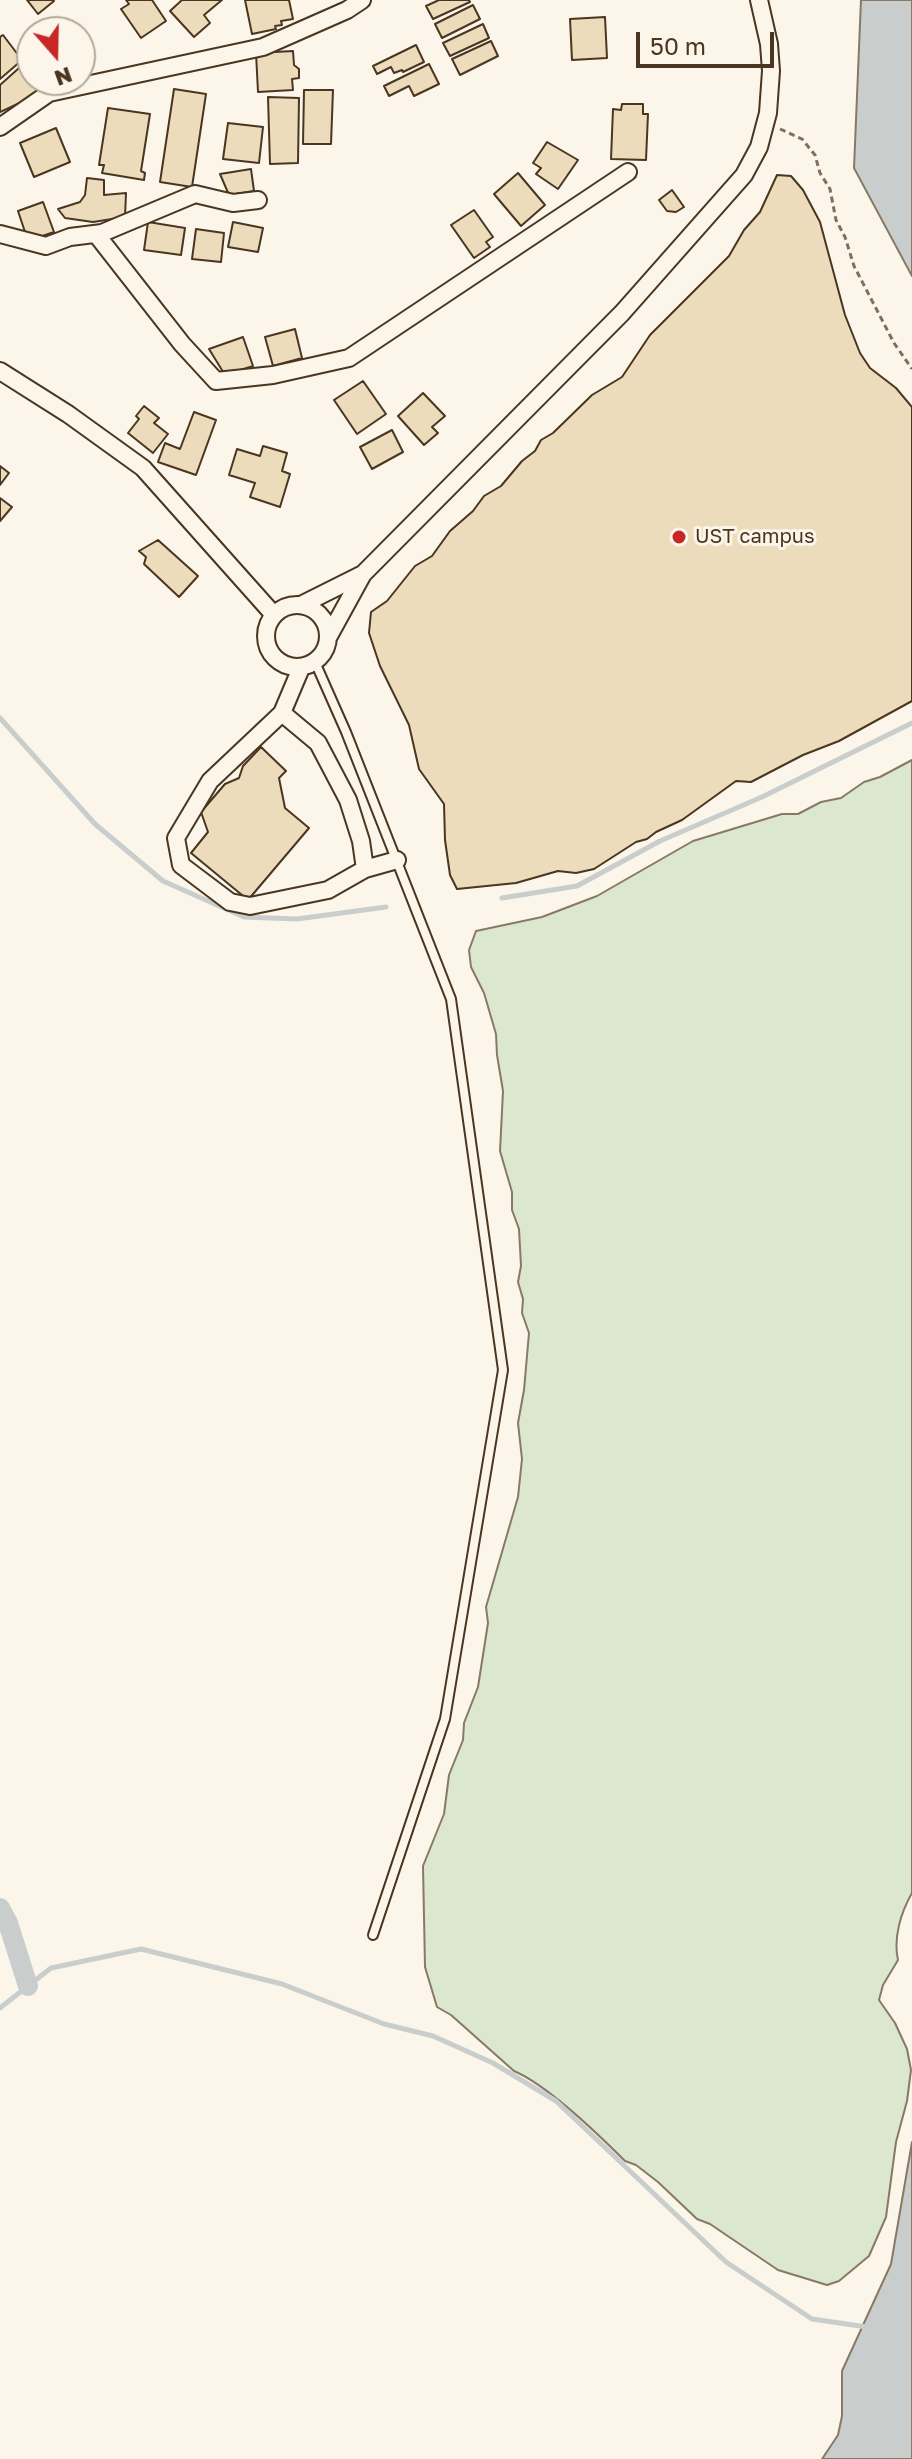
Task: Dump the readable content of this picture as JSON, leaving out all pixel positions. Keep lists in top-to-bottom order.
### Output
{
  "places": ["UST campus"],
  "scale_bar": "50 m",
  "north": "bottom"
}
